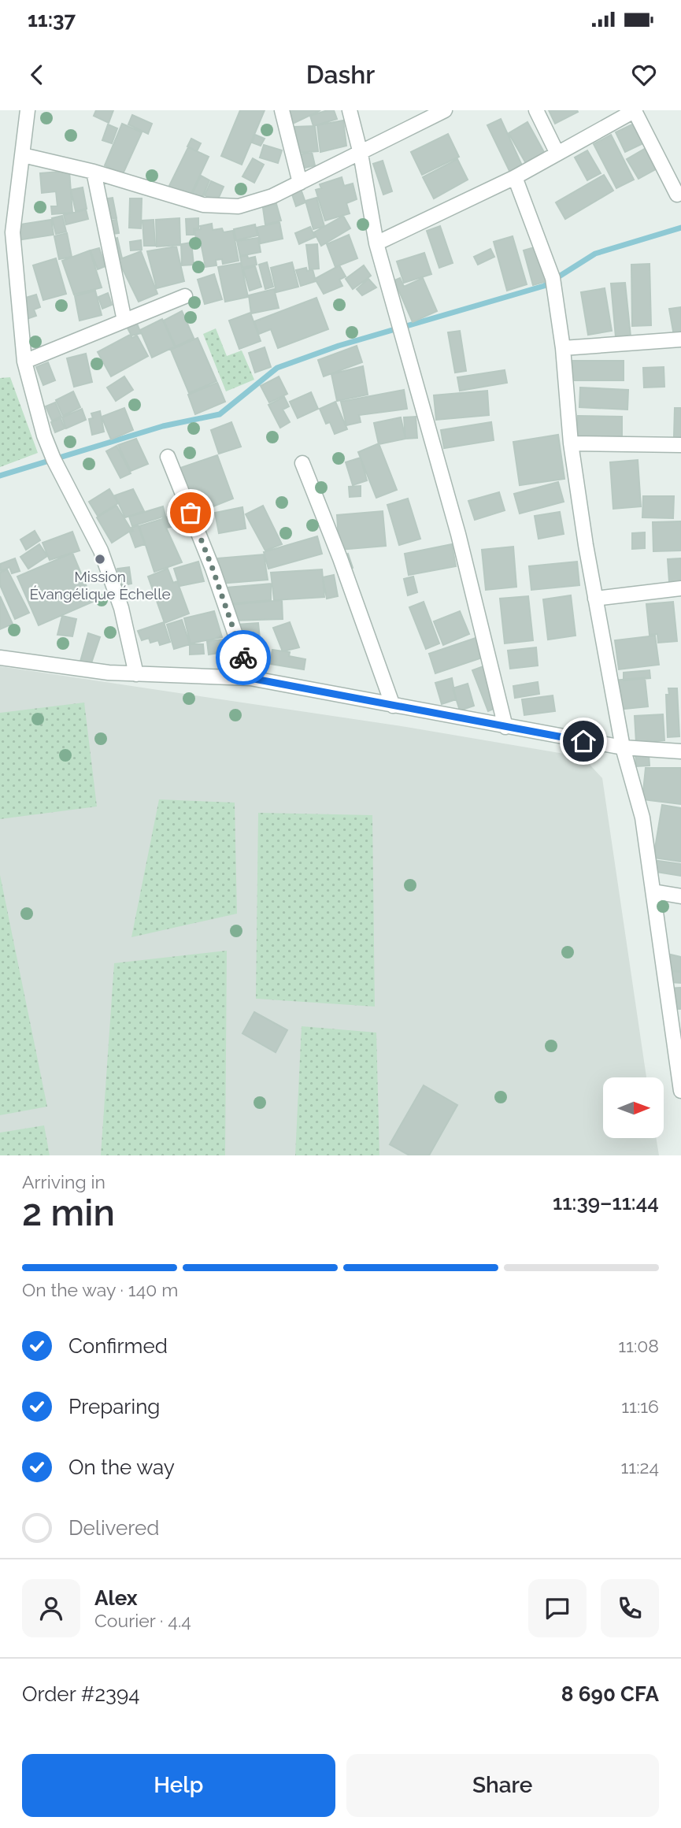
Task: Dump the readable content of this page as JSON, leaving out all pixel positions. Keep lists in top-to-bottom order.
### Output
{
  "places": ["Mission Évangélique Échelle"],
  "north": "right",
  "page": {
    "status": "11:37",
    "header": "Dashr",
    "heading": ["2 min", "Arriving in", "11:39–11:44"],
    "panel": [
      "Alex",
      "Courier · 4.4",
      "Order #2394",
      "8 690 CFA"
    ],
    "bar": "On the way · 140 m",
    "list": [
      ["Confirmed", "11:08"],
      ["Preparing", "11:16"],
      ["On the way", "11:24"],
      "Delivered"
    ],
    "buttons": ["Help", "Share"]
  }
}
